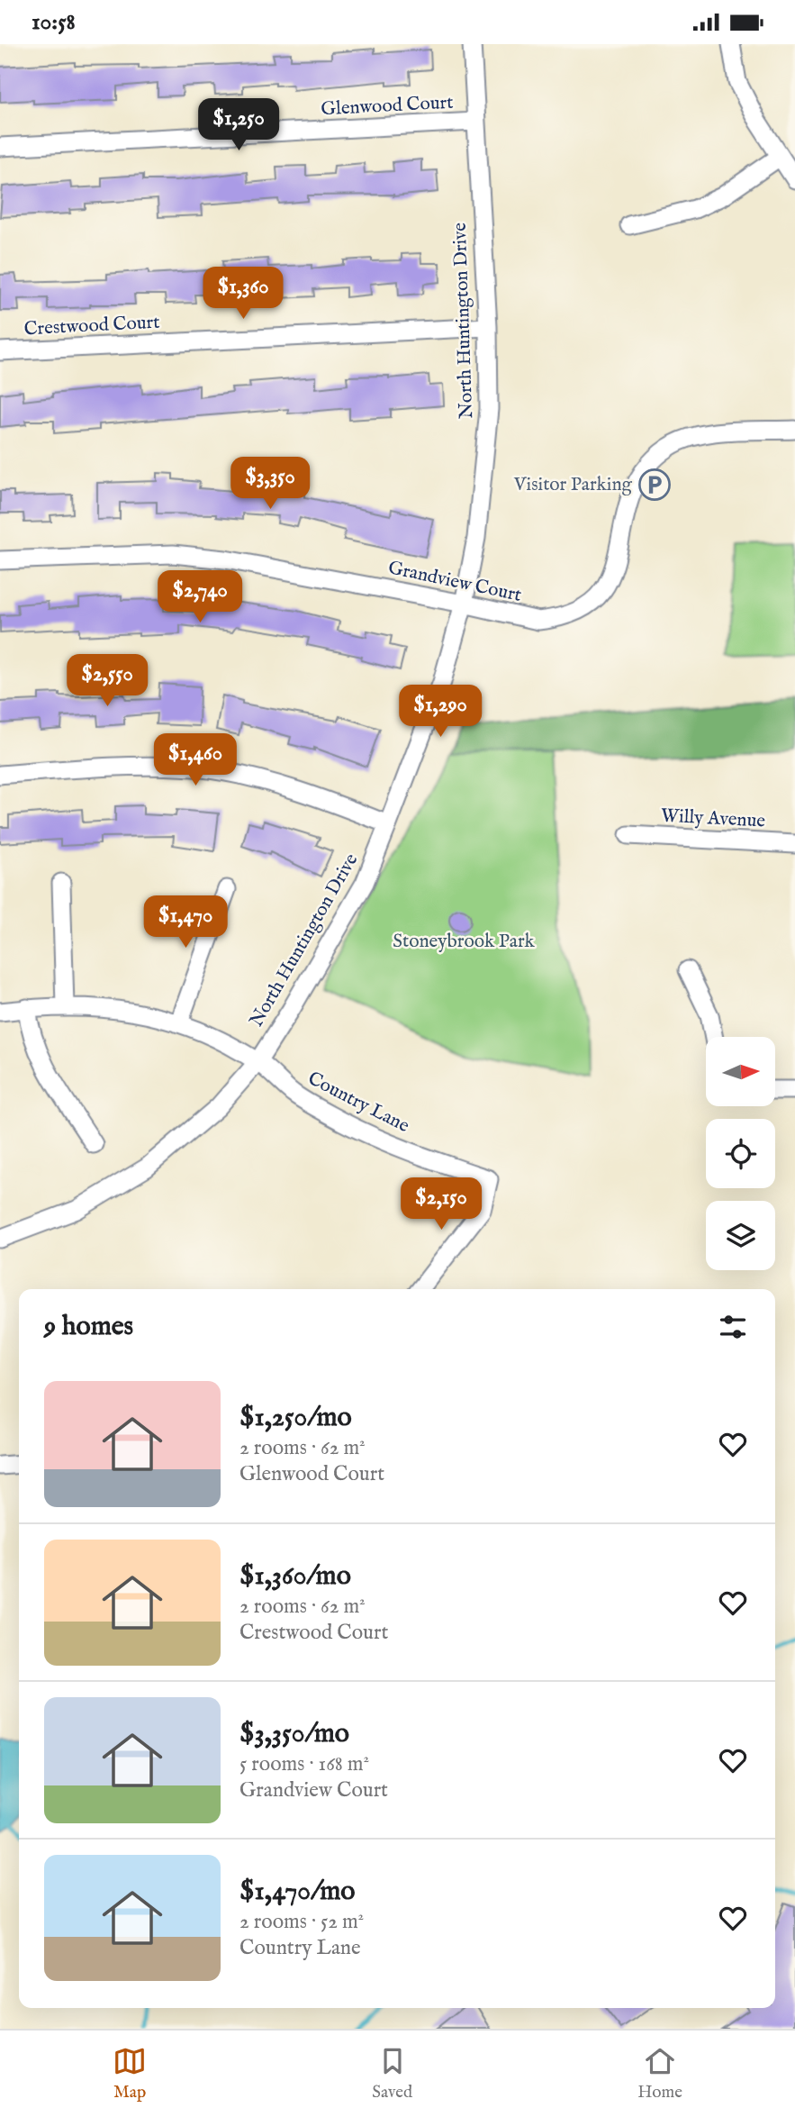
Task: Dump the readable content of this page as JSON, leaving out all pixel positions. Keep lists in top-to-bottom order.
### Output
{
  "streets": {
    "street": [
      "Glenwood Court",
      "North Huntington Drive",
      "Crestwood Court",
      "Grandview Court",
      "Willy Avenue",
      "Country Lane"
    ]
  },
  "crossings": [
    ["Glenwood Court", "North Huntington Drive"],
    ["North Huntington Drive", "Crestwood Court"],
    ["North Huntington Drive", "Grandview Court"],
    ["North Huntington Drive", "Country Lane"]
  ],
  "parks": ["Stoneybrook Park"],
  "places": {
    "parking": ["Visitor Parking"]
  },
  "north": "right",
  "page": {
    "status": "10:58",
    "price": [
      "$1,250",
      "$1,360",
      "$3,350",
      "$2,740",
      "$2,550",
      "$1,290",
      "$1,460",
      "$1,470",
      "$2,150"
    ],
    "heading": "9 homes",
    "list": [
      {
        "name": "$1,250/mo",
        "note": "2 rooms · 62 m² · Glenwood Court"
      },
      {
        "name": "$1,360/mo",
        "note": "2 rooms · 62 m² · Crestwood Court"
      },
      {
        "name": "$3,350/mo",
        "note": "5 rooms · 168 m² · Grandview Court"
      },
      {
        "name": "$1,470/mo",
        "note": "2 rooms · 52 m² · Country Lane"
      }
    ],
    "tabs": ["Map", "Saved", "Home"]
  }
}
